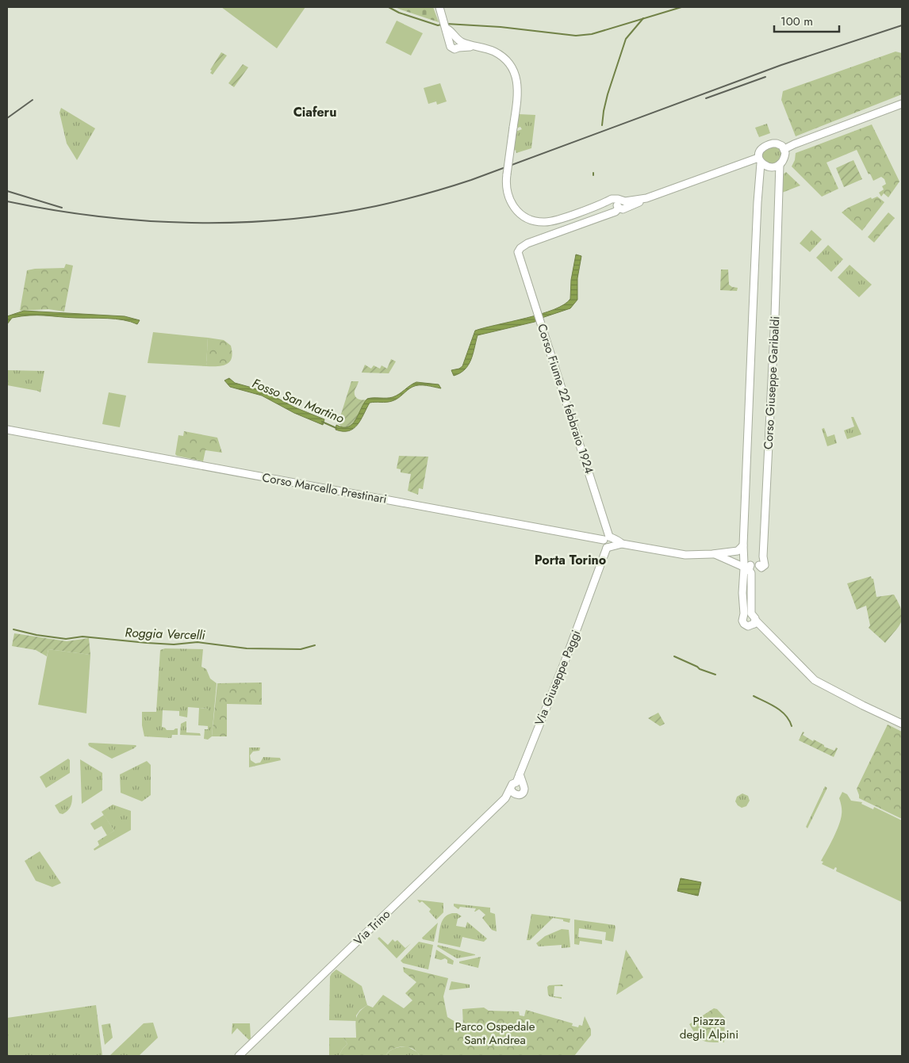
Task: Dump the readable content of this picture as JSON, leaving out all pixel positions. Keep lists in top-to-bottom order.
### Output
{
  "streets": {
    "main road": [
      "Corso Giuseppe Garibaldi",
      "Corso Fiume 22 febbraio 1924",
      "Corso Marcello Prestinari",
      "Via Giuseppe Paggi",
      "Via Trino"
    ]
  },
  "crossings": [
    ["Corso Giuseppe Garibaldi", "Corso Marcello Prestinari"],
    ["Corso Fiume 22 febbraio 1924", "Corso Marcello Prestinari"],
    ["Corso Fiume 22 febbraio 1924", "Via Giuseppe Paggi"],
    ["Corso Marcello Prestinari", "Via Giuseppe Paggi"],
    ["Via Giuseppe Paggi", "Via Trino"]
  ],
  "districts": ["Ciaferu", "Porta Torino"],
  "water": ["Fosso San Martino", "Roggia Vercelli"],
  "parks": ["Piazza degli Alpini", "Parco Ospedale Sant Andrea"],
  "scale_bar": "100 m"
}
